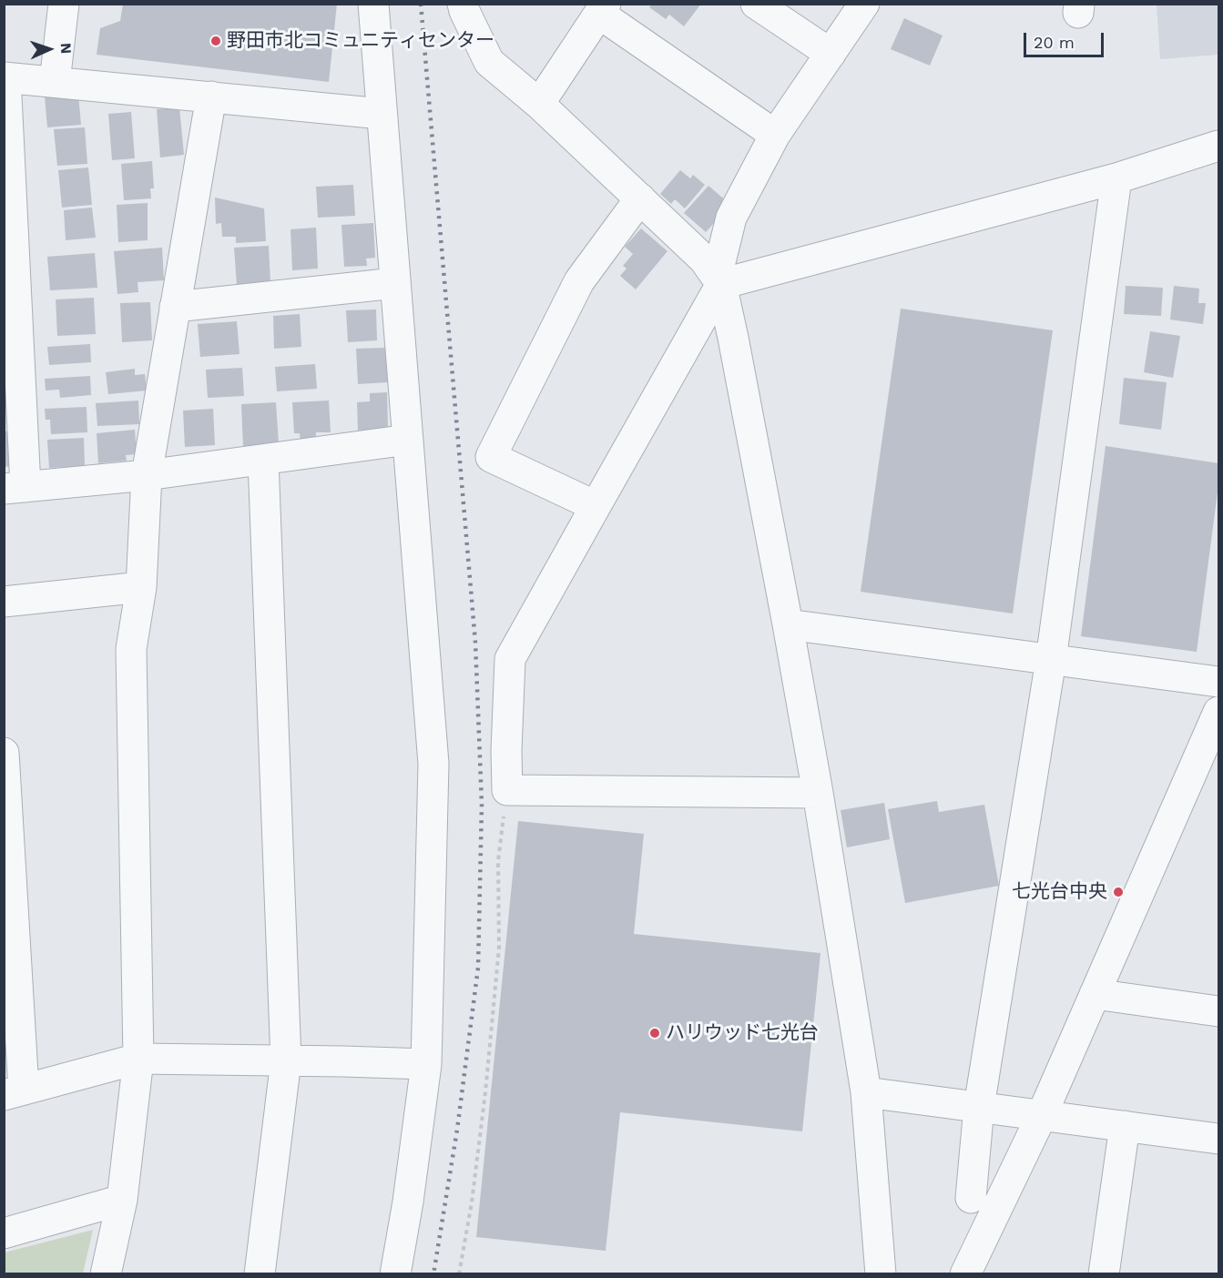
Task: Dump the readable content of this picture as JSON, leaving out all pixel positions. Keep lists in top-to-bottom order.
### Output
{
  "places": ["野田市北コミュニティセンター", "七光台中央", "ハリウッド七光台"],
  "scale_bar": "20 m",
  "north": "right"
}
